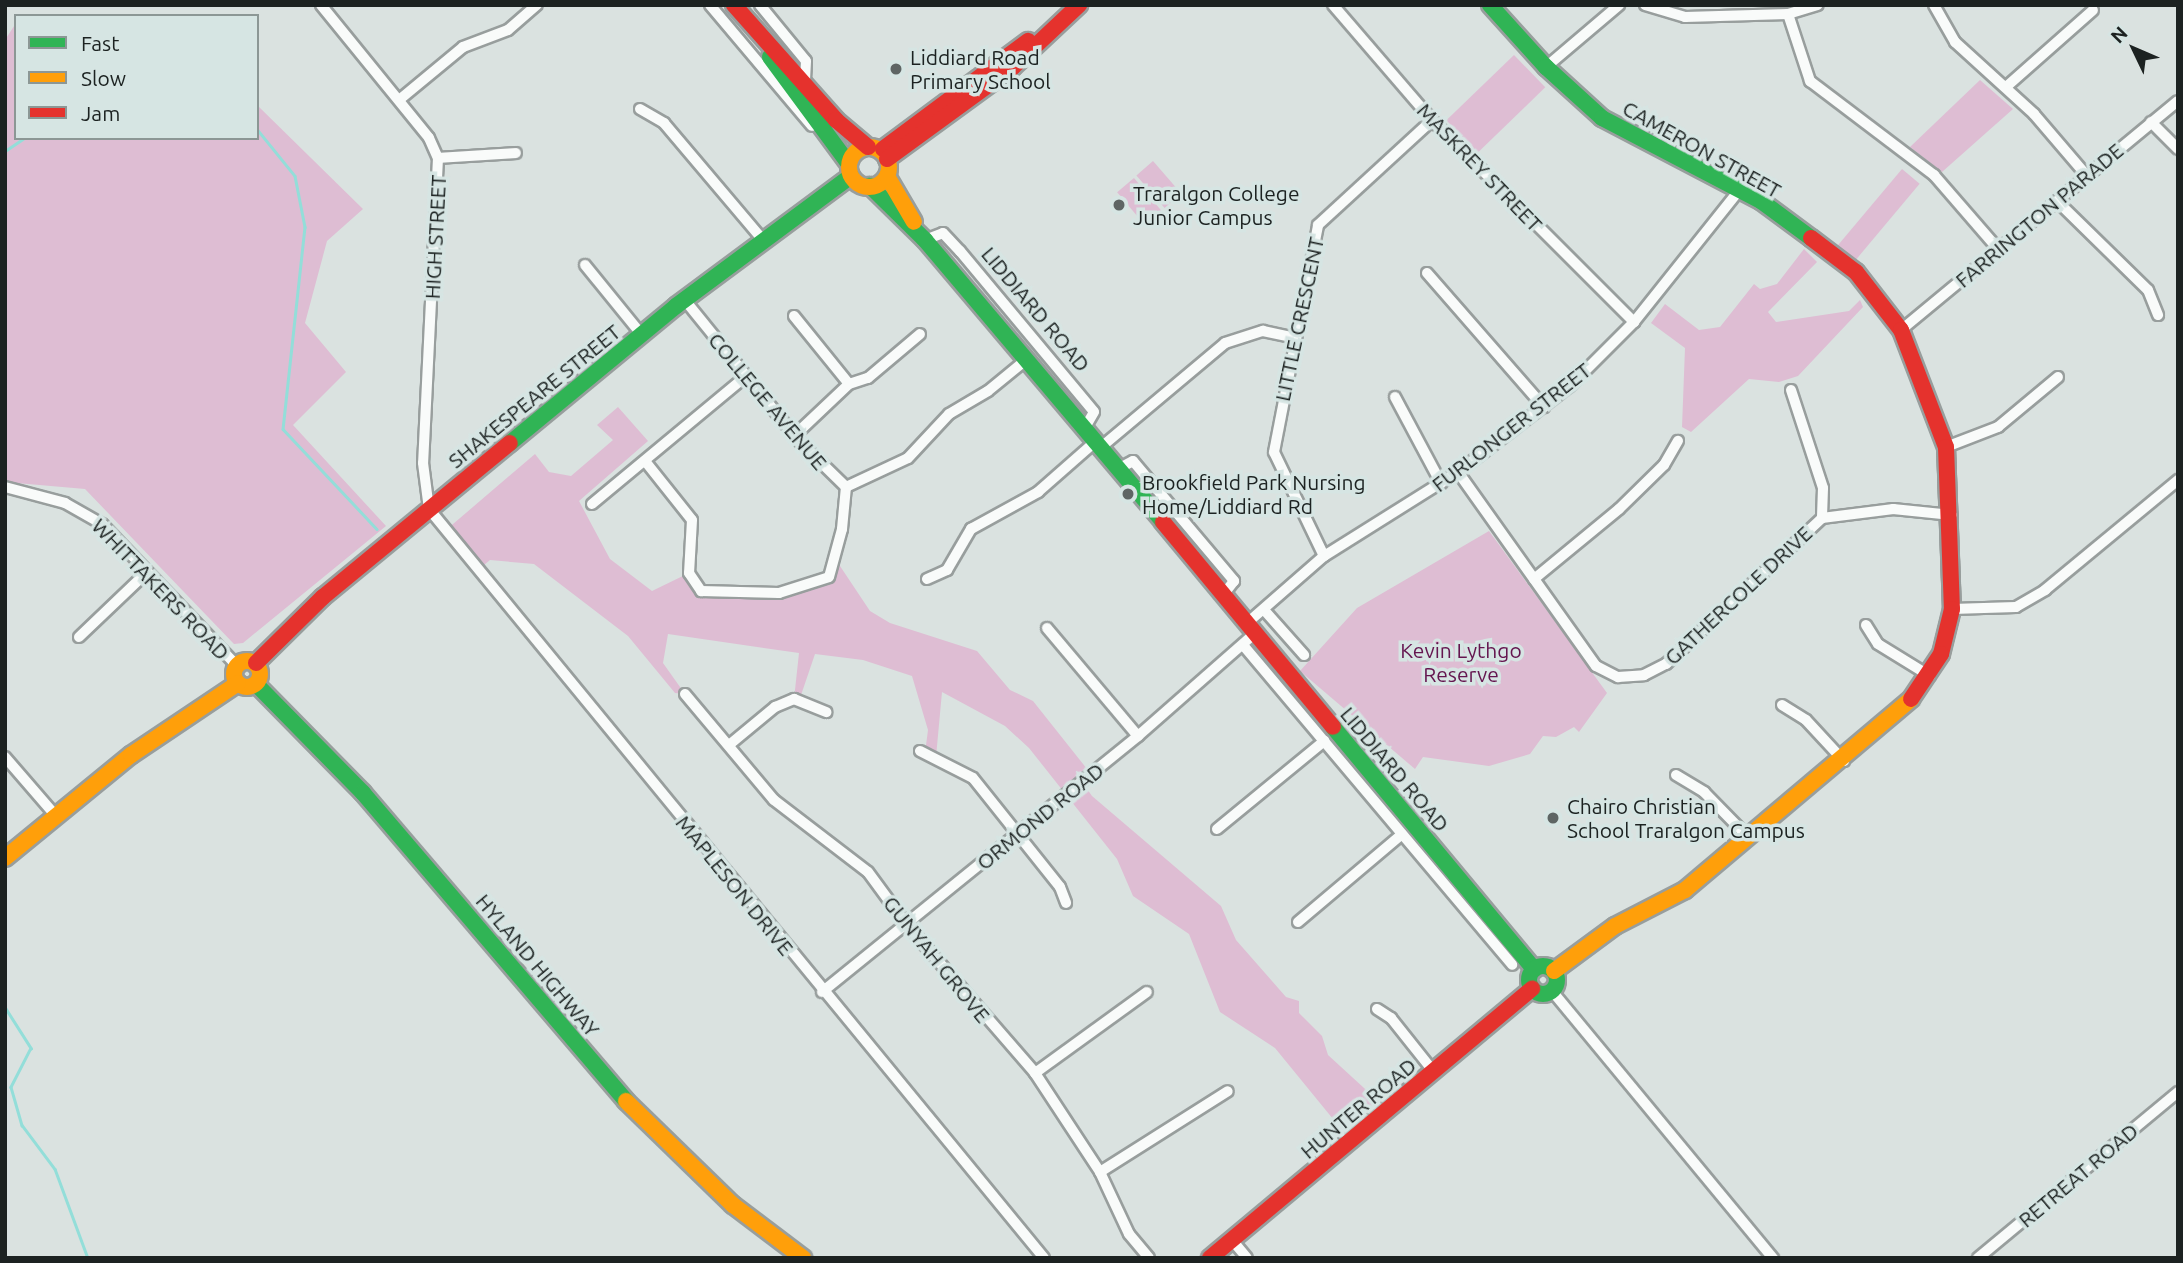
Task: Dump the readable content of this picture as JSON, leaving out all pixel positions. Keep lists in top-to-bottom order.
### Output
{
  "streets": {
    "street": [
      "CAMERON STREET",
      "MASKREY STREET",
      "FARRINGTON PARADE",
      "HIGH STREET",
      "LIDDIARD ROAD",
      "LITTLE CRESCENT",
      "SHAKESPEARE STREET",
      "COLLEGE AVENUE",
      "FURLONGER STREET",
      "WHITTAKERS ROAD",
      "GATHERCOLE DRIVE",
      "ORMOND ROAD",
      "MAPLESON DRIVE",
      "GUNYAH GROVE",
      "HYLAND HIGHWAY",
      "HUNTER ROAD",
      "RETREAT ROAD"
    ]
  },
  "crossings": [
    ["CAMERON STREET", "FARRINGTON PARADE"],
    ["CAMERON STREET", "FURLONGER STREET"],
    ["CAMERON STREET", "GATHERCOLE DRIVE"],
    ["MASKREY STREET", "LITTLE CRESCENT"],
    ["MASKREY STREET", "FURLONGER STREET"],
    ["HIGH STREET", "SHAKESPEARE STREET"],
    ["HIGH STREET", "MAPLESON DRIVE"],
    ["LIDDIARD ROAD", "SHAKESPEARE STREET"],
    ["LIDDIARD ROAD", "COLLEGE AVENUE"],
    ["LIDDIARD ROAD", "FURLONGER STREET"],
    ["LIDDIARD ROAD", "ORMOND ROAD"],
    ["LIDDIARD ROAD", "HUNTER ROAD"],
    ["LITTLE CRESCENT", "FURLONGER STREET"],
    ["SHAKESPEARE STREET", "COLLEGE AVENUE"],
    ["SHAKESPEARE STREET", "WHITTAKERS ROAD"],
    ["SHAKESPEARE STREET", "MAPLESON DRIVE"],
    ["SHAKESPEARE STREET", "HYLAND HIGHWAY"],
    ["FURLONGER STREET", "GATHERCOLE DRIVE"],
    ["FURLONGER STREET", "ORMOND ROAD"],
    ["WHITTAKERS ROAD", "HYLAND HIGHWAY"],
    ["ORMOND ROAD", "MAPLESON DRIVE"],
    ["ORMOND ROAD", "GUNYAH GROVE"]
  ],
  "parks": ["Kevin Lythgo Reserve"],
  "places": [
    "Liddiard Road Primary School",
    "Traralgon College Junior Campus",
    "Brookfield Park Nursing Home/Liddiard Rd",
    "Chairo Christian School Traralgon Campus"
  ],
  "legend": ["Fast", "Slow", "Jam"],
  "north": "top left"
}
